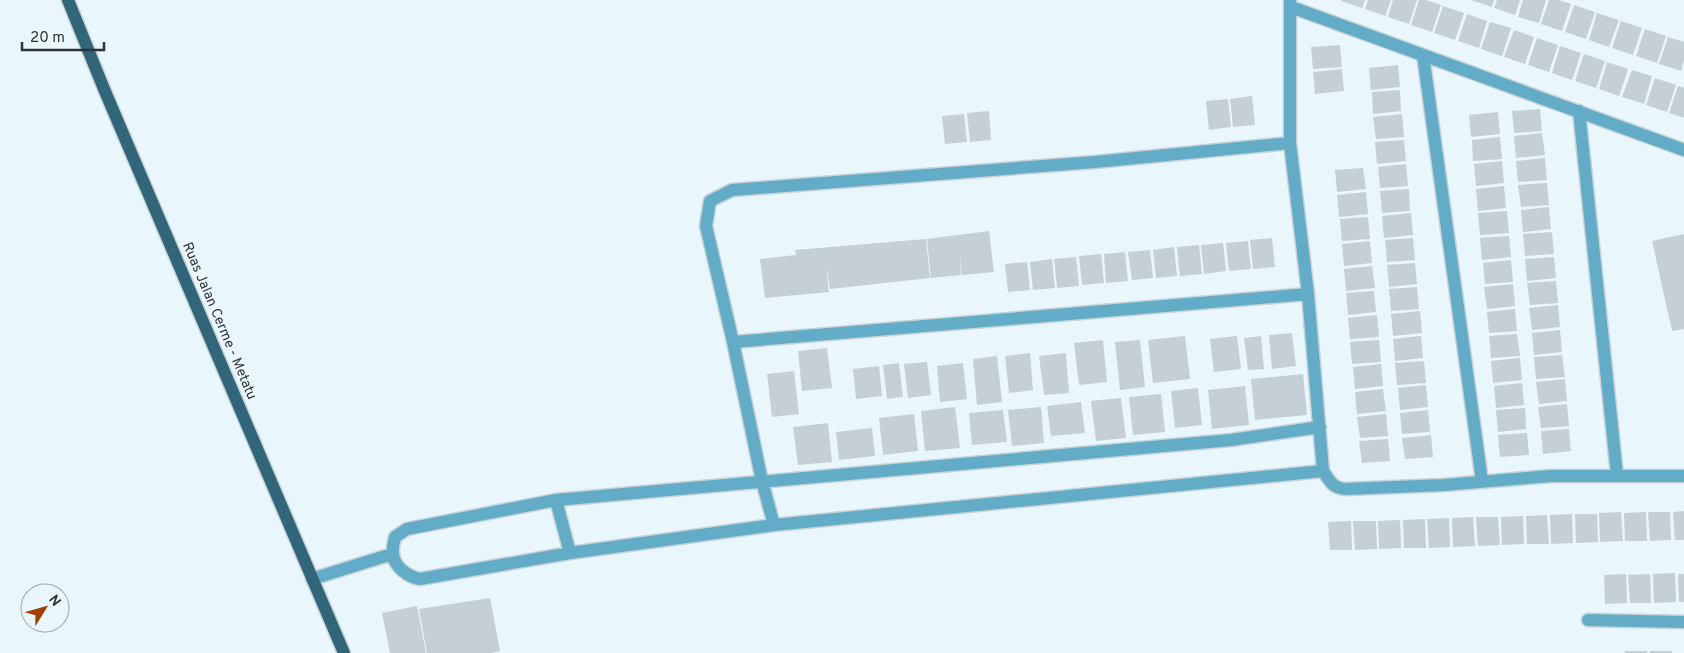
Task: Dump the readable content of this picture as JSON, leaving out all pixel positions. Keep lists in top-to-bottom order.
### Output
{
  "streets": {
    "main road": ["Ruas Jalan Cerme - Metatu"]
  },
  "scale_bar": "20 m",
  "north": "top right"
}
